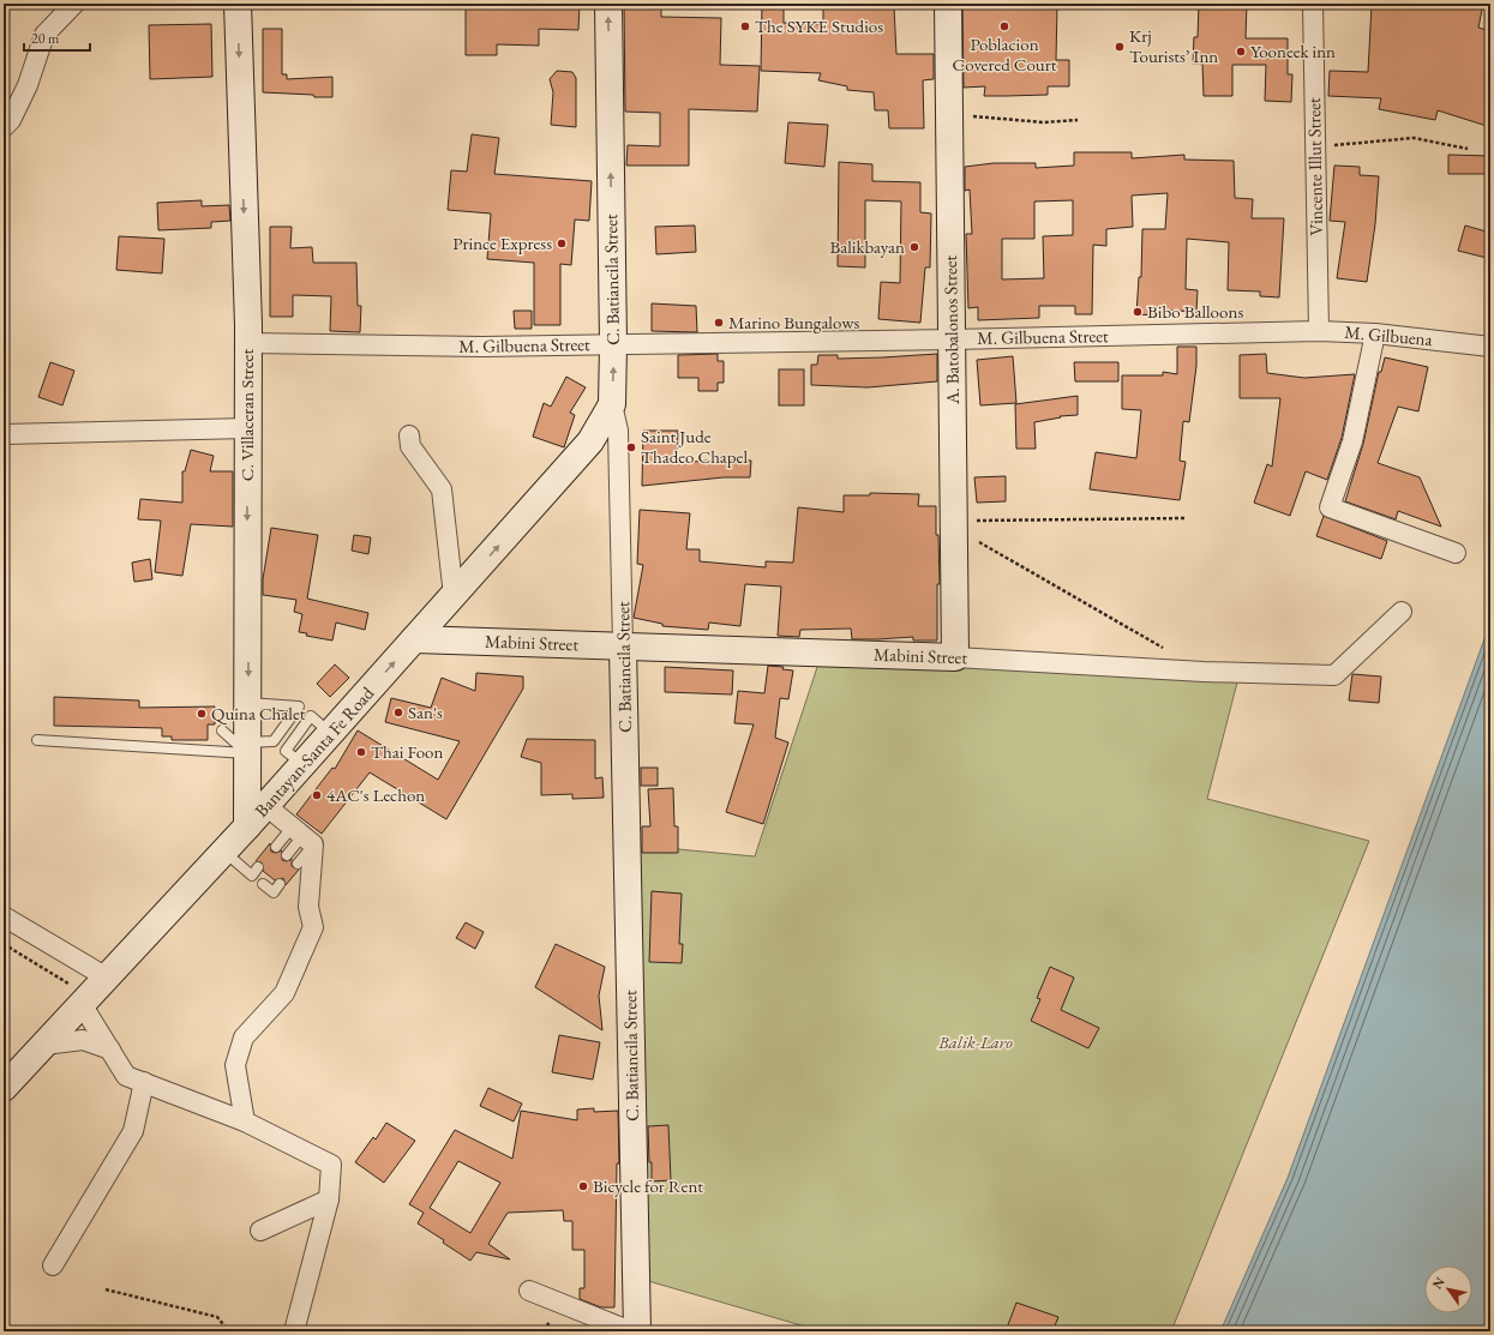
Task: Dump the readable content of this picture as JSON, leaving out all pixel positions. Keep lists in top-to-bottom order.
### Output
{
  "streets": {
    "main road": [
      "C. Batiancila Street",
      "A. Batobalonos Street",
      "C. Villaceran Street",
      "Mabini Street",
      "Bantayan-Santa Fe Road"
    ],
    "street": ["Vincente Illut Street", "M. Gilbuena", "M. Gilbuena Street"]
  },
  "crossings": [
    ["Vincente Illut Street", "M. Gilbuena"],
    ["Vincente Illut Street", "M. Gilbuena Street"],
    ["C. Batiancila Street", "M. Gilbuena Street"],
    ["C. Batiancila Street", "Mabini Street"],
    ["C. Batiancila Street", "Bantayan-Santa Fe Road"],
    ["A. Batobalonos Street", "M. Gilbuena Street"],
    ["A. Batobalonos Street", "Mabini Street"],
    ["M. Gilbuena", "M. Gilbuena Street"],
    ["M. Gilbuena Street", "C. Villaceran Street"],
    ["C. Villaceran Street", "Bantayan-Santa Fe Road"],
    ["Mabini Street", "Bantayan-Santa Fe Road"]
  ],
  "one_way": ["C. Villaceran Street", "Bantayan-Santa Fe Road"],
  "parks": ["Balik-Laro"],
  "places": [
    "The SYKE Studios",
    "Poblacion Covered Court",
    "Krj Tourists’ Inn",
    "Yooneek inn",
    "Prince Express",
    "Balikbayan",
    "Bibo Balloons",
    "Marino Bungalows",
    "Saint Jude Thadeo Chapel",
    "San's",
    "Quina Chalet",
    "Thai Foon",
    "4AC's Lechon",
    "Bicycle for Rent"
  ],
  "scale_bar": "20 m",
  "north": "top left"
}
